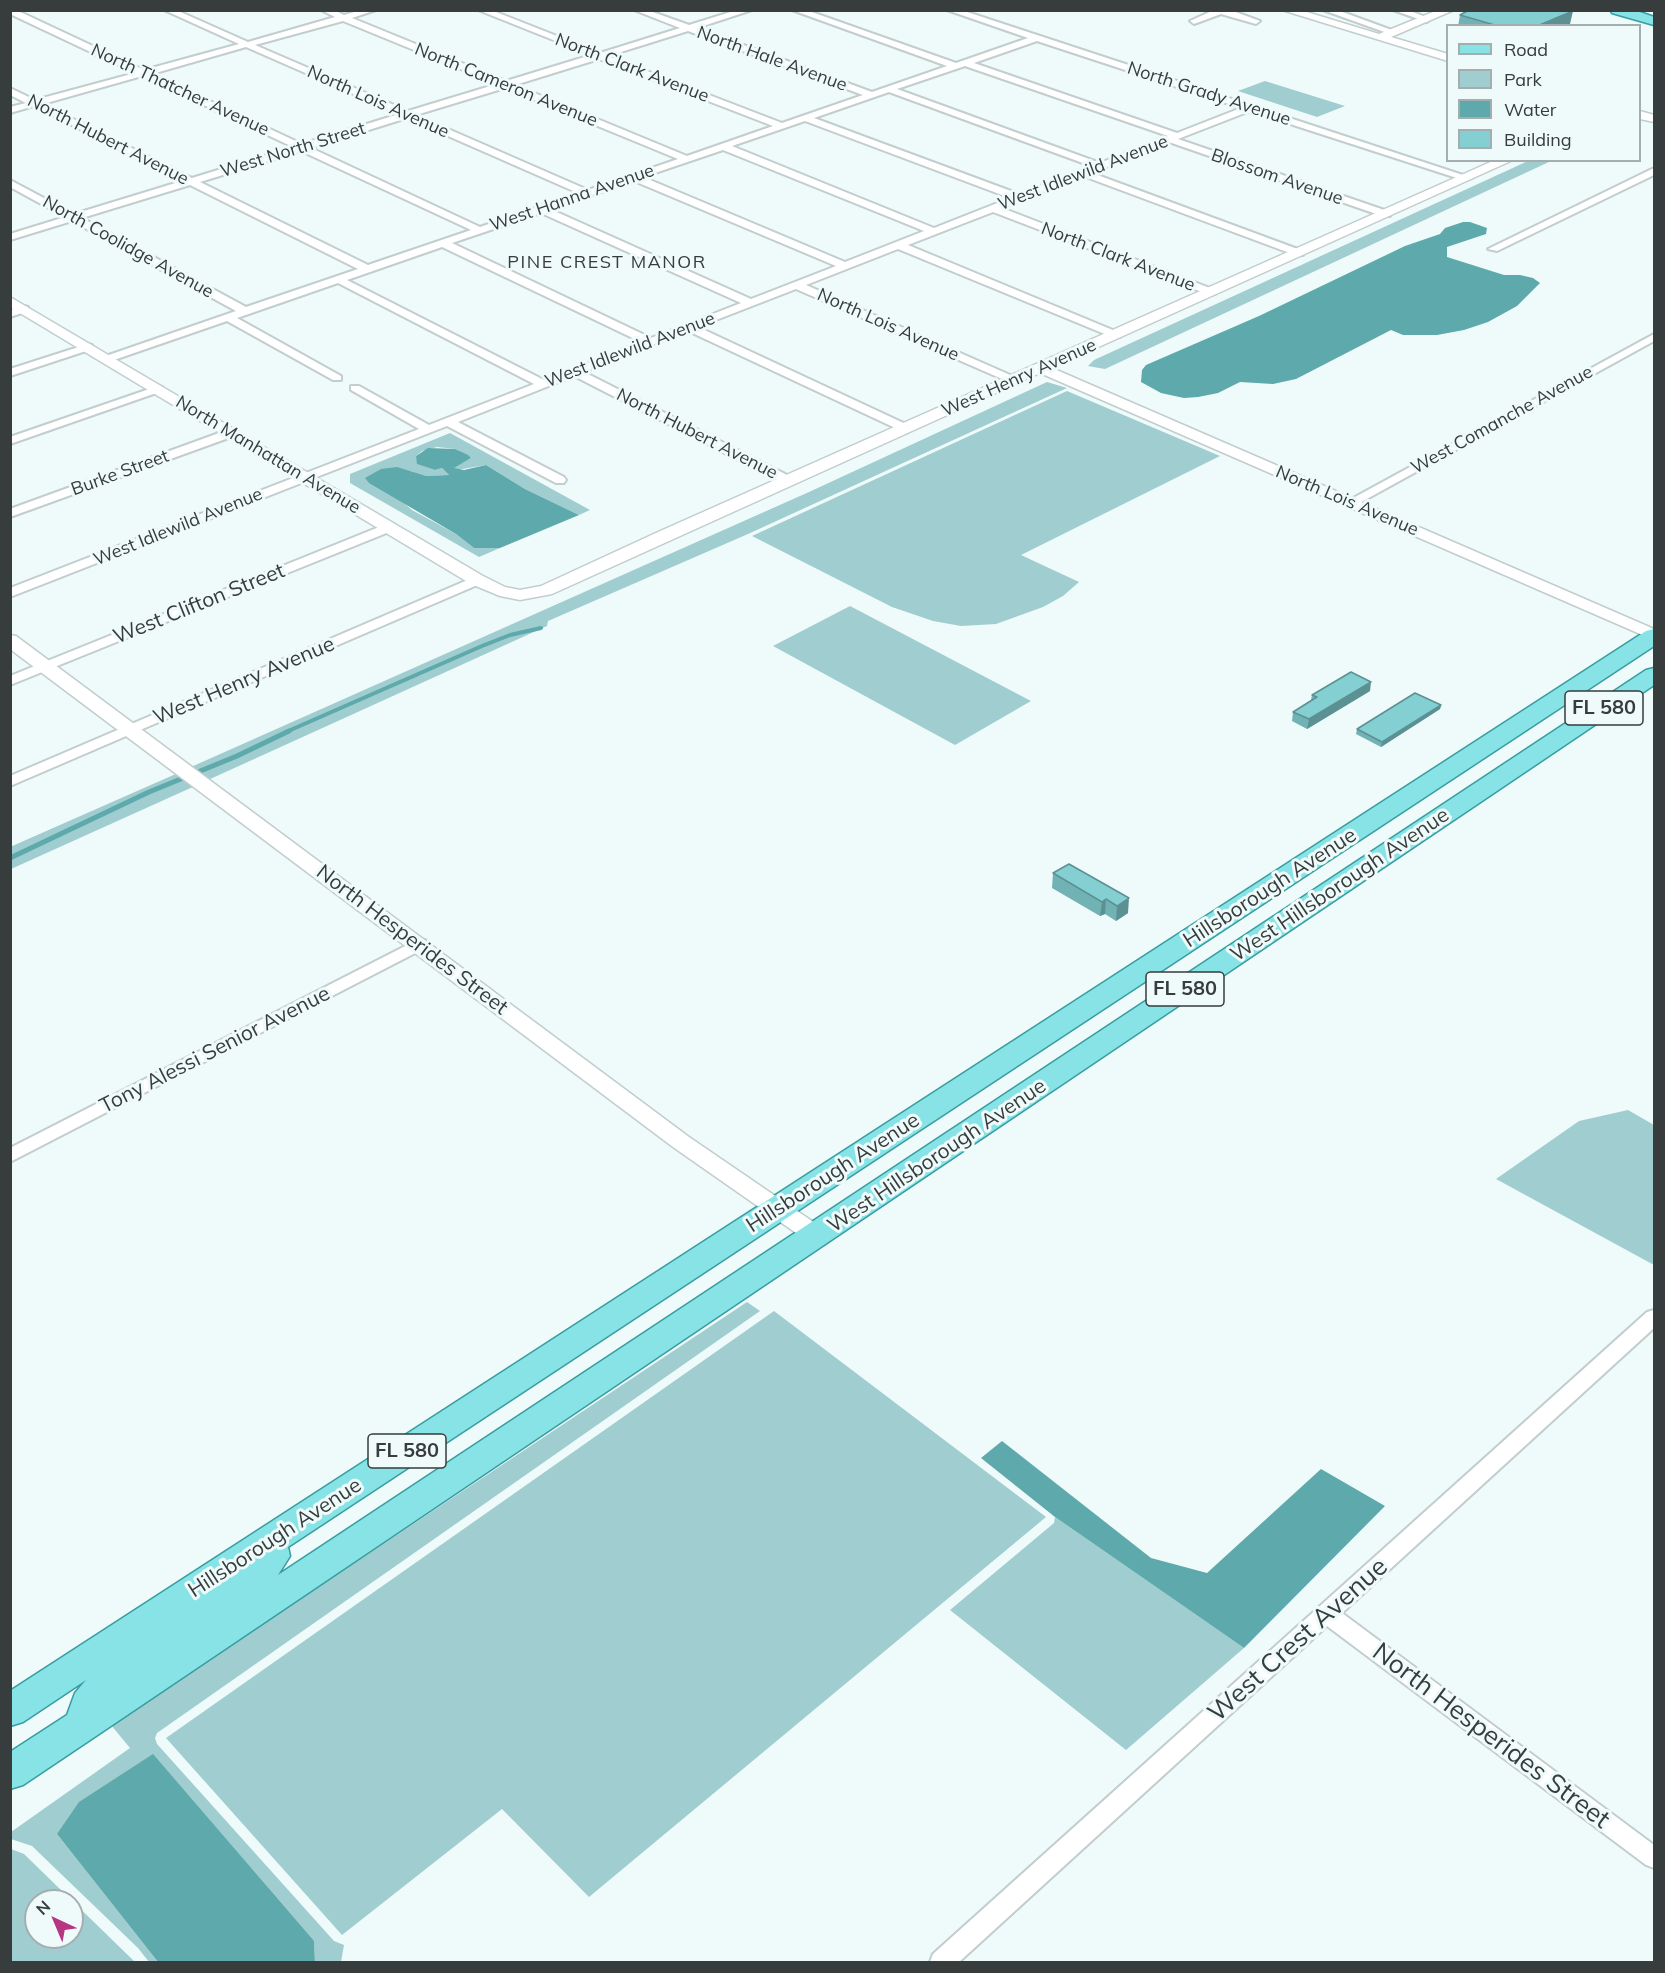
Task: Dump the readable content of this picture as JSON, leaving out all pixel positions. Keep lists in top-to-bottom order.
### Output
{
  "streets": {
    "main road": ["FL 580", "West Hillsborough Avenue", "Hillsborough Avenue"],
    "street": [
      "North Hale Avenue",
      "North Clark Avenue",
      "North Cameron Avenue",
      "North Thatcher Avenue",
      "North Grady Avenue",
      "North Lois Avenue",
      "North Hubert Avenue",
      "West North Street",
      "West Idlewild Avenue",
      "Blossom Avenue",
      "West Hanna Avenue",
      "North Coolidge Avenue",
      "West Henry Avenue",
      "West Comanche Avenue",
      "North Manhattan Avenue",
      "Burke Street",
      "West Clifton Street",
      "North Hesperides Street",
      "Tony Alessi Senior Avenue",
      "West Crest Avenue"
    ]
  },
  "crossings": [
    ["North Hale Avenue", "West North Street"],
    ["North Hale Avenue", "West Hanna Avenue"],
    ["North Clark Avenue", "West North Street"],
    ["North Clark Avenue", "West Idlewild Avenue"],
    ["North Clark Avenue", "West Hanna Avenue"],
    ["North Clark Avenue", "West Henry Avenue"],
    ["North Cameron Avenue", "West North Street"],
    ["North Cameron Avenue", "West Hanna Avenue"],
    ["North Thatcher Avenue", "West North Street"],
    ["North Thatcher Avenue", "West Hanna Avenue"],
    ["North Grady Avenue", "West Idlewild Avenue"],
    ["North Grady Avenue", "West Hanna Avenue"],
    ["North Grady Avenue", "West Henry Avenue"],
    ["North Lois Avenue", "West North Street"],
    ["North Lois Avenue", "West Idlewild Avenue"],
    ["North Lois Avenue", "West Hanna Avenue"],
    ["North Lois Avenue", "West Henry Avenue"],
    ["North Lois Avenue", "West Comanche Avenue"],
    ["North Lois Avenue", "Hillsborough Avenue"],
    ["North Hubert Avenue", "West North Street"],
    ["North Hubert Avenue", "West Idlewild Avenue"],
    ["North Hubert Avenue", "West Hanna Avenue"],
    ["North Hubert Avenue", "West Henry Avenue"],
    ["West North Street", "North Coolidge Avenue"],
    ["West Idlewild Avenue", "Blossom Avenue"],
    ["West Idlewild Avenue", "North Manhattan Avenue"],
    ["Blossom Avenue", "West Hanna Avenue"],
    ["Blossom Avenue", "West Henry Avenue"],
    ["West Hanna Avenue", "North Coolidge Avenue"],
    ["West Hanna Avenue", "North Manhattan Avenue"],
    ["West Henry Avenue", "North Manhattan Avenue"],
    ["West Henry Avenue", "North Hesperides Street"],
    ["North Manhattan Avenue", "Burke Street"],
    ["North Manhattan Avenue", "West Clifton Street"],
    ["West Clifton Street", "North Hesperides Street"],
    ["FL 580", "West Hillsborough Avenue"],
    ["FL 580", "North Hesperides Street"],
    ["West Hillsborough Avenue", "North Hesperides Street"],
    ["Hillsborough Avenue", "North Hesperides Street"],
    ["North Hesperides Street", "Tony Alessi Senior Avenue"],
    ["North Hesperides Street", "West Crest Avenue"]
  ],
  "districts": ["PINE CREST MANOR"],
  "legend": [
    "Road",
    "Park",
    "Water",
    "Building"
  ],
  "north": "top left"
}
